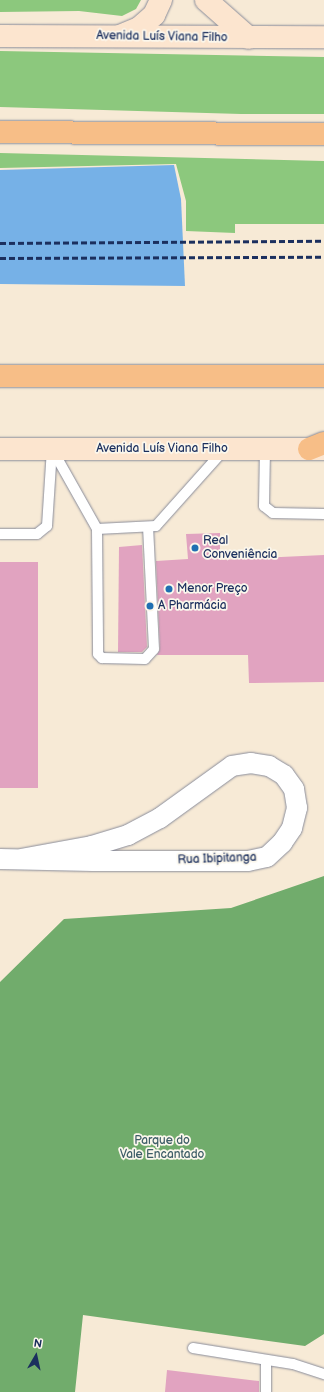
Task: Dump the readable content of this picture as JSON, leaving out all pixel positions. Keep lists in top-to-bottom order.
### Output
{
  "streets": {
    "main road": ["Avenida Luís Viana Filho"],
    "street": ["Rua Ibipitanga"]
  },
  "parks": ["Parque do Vale Encantado"],
  "places": ["Real Conveniência", "Menor Preço", "A Pharmácia"],
  "north": "top"
}
